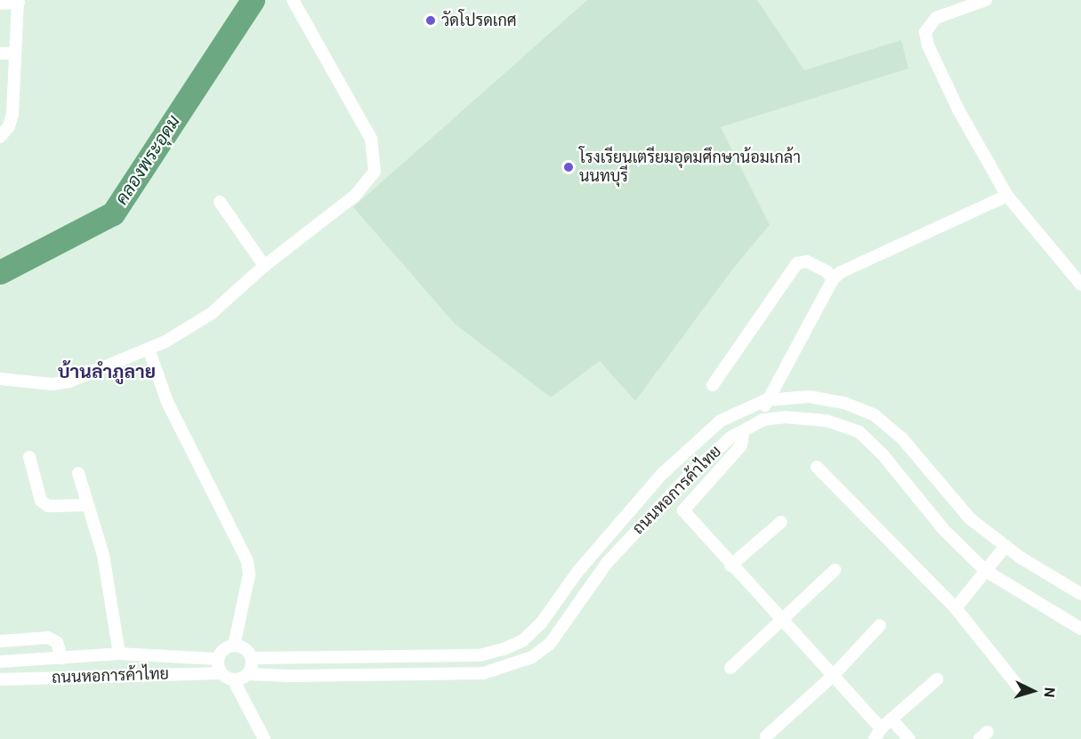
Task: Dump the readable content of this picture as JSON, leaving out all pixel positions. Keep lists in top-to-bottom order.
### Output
{
  "streets": {
    "street": ["ถนนหอการค้าไทย"]
  },
  "districts": ["บ้านลำภูลาย"],
  "water": ["คลองพระอุดม"],
  "places": ["วัดโปรดเกศ", "โรงเรียนเตรียมอุดมศึกษาน้อมเกล้า นนทบุรี"],
  "north": "right"
}
